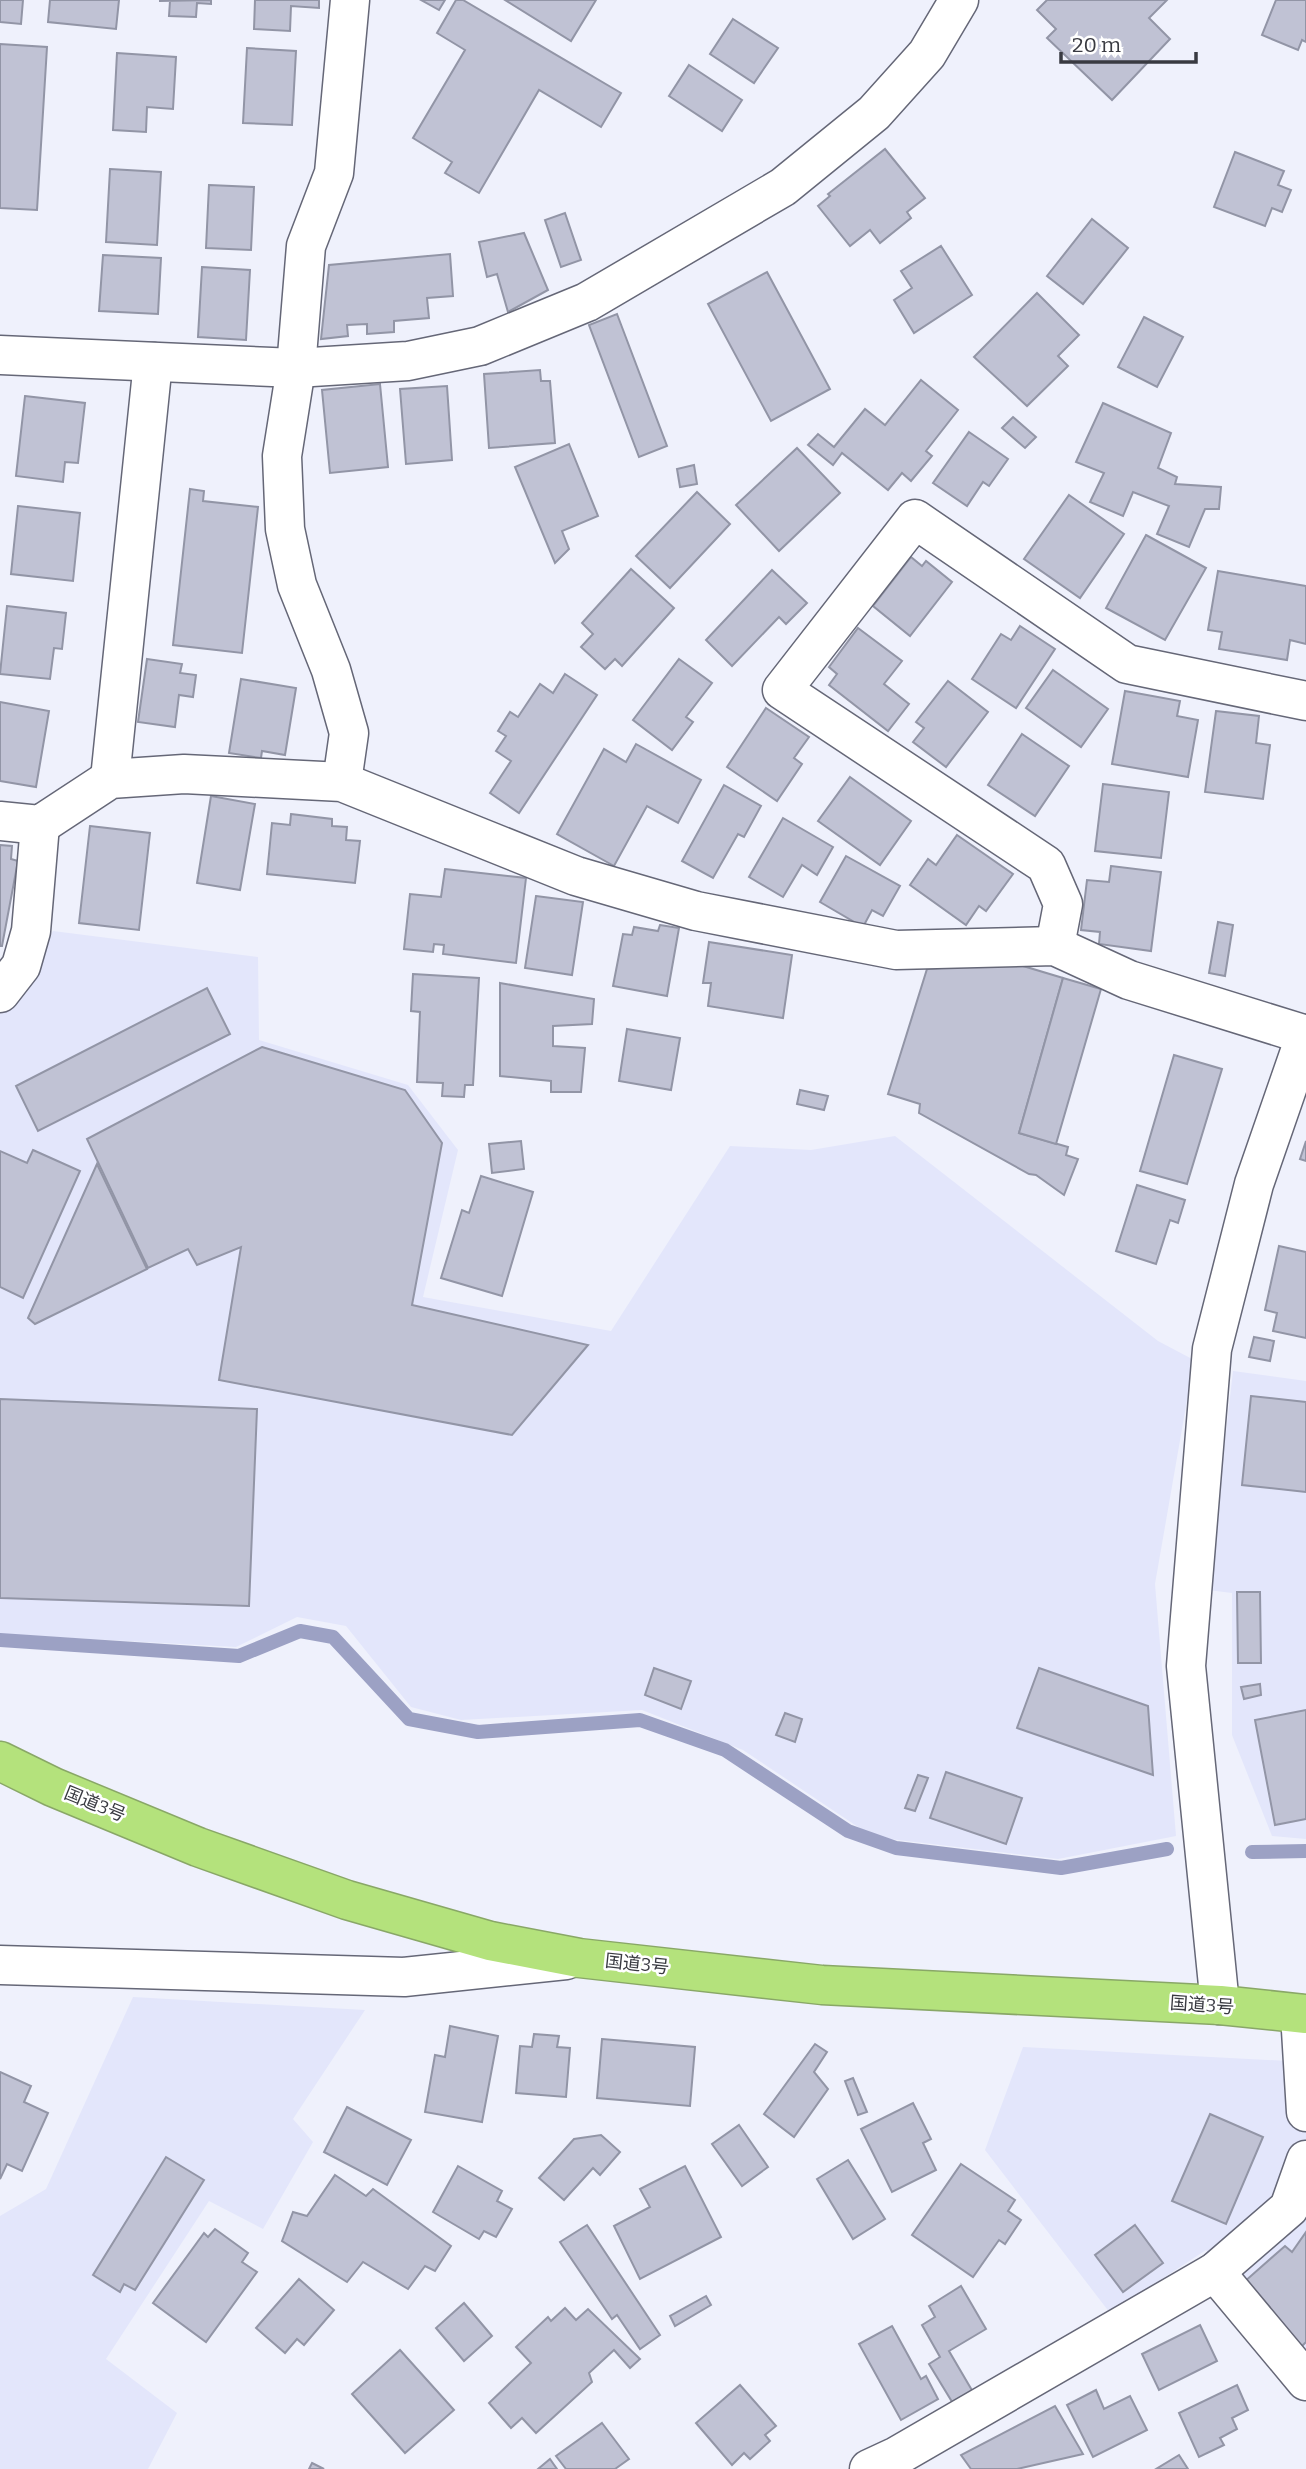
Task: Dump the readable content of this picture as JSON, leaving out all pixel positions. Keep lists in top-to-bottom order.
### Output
{
  "streets": {
    "highway": ["国道3号"]
  },
  "scale_bar": "20 m"
}
